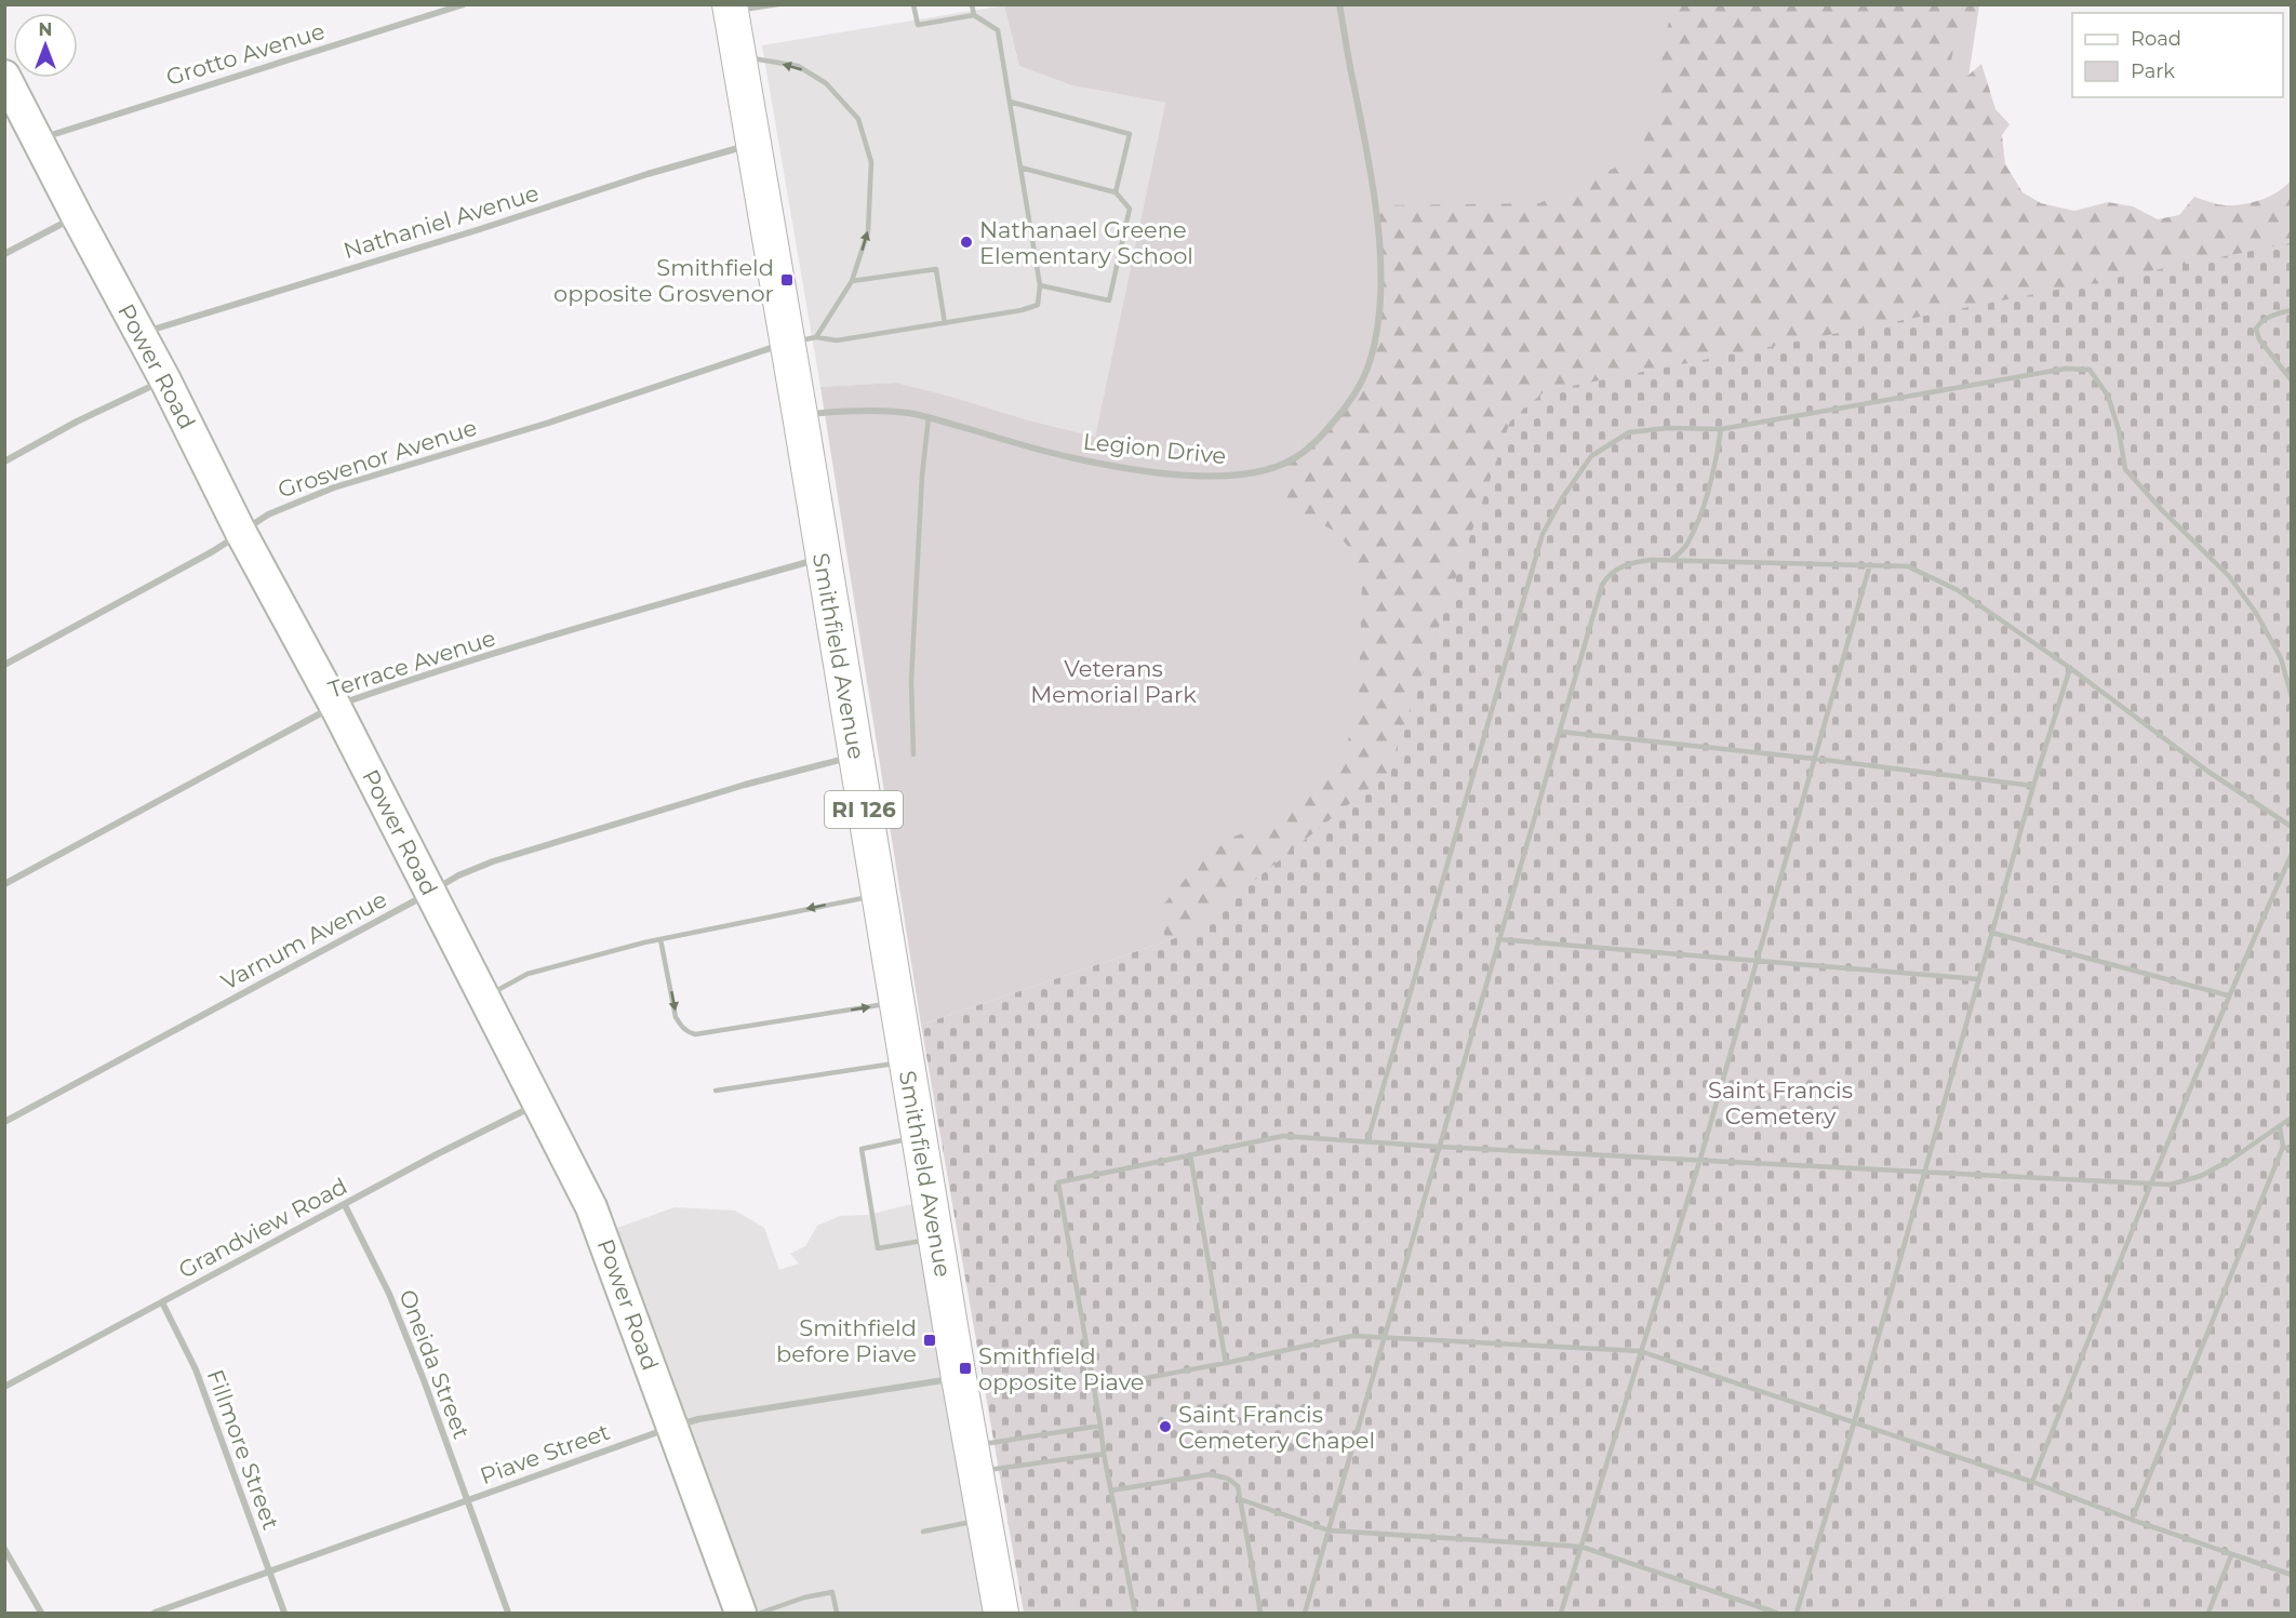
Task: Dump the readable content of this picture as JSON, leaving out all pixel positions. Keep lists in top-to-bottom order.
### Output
{
  "streets": {
    "main road": ["Power Road", "Smithfield Avenue", "RI 126"],
    "street": [
      "Grotto Avenue",
      "Nathaniel Avenue",
      "Legion Drive",
      "Grosvenor Avenue",
      "Terrace Avenue",
      "Varnum Avenue",
      "Grandview Road",
      "Oneida Street",
      "Fillmore Street",
      "Piave Street"
    ]
  },
  "crossings": [
    ["Grotto Avenue", "Power Road"],
    ["Nathaniel Avenue", "Power Road"],
    ["Nathaniel Avenue", "Smithfield Avenue"],
    ["Power Road", "Grosvenor Avenue"],
    ["Power Road", "Terrace Avenue"],
    ["Power Road", "Varnum Avenue"],
    ["Power Road", "Grandview Road"],
    ["Power Road", "Piave Street"],
    ["Legion Drive", "Smithfield Avenue"],
    ["Grosvenor Avenue", "Smithfield Avenue"],
    ["Smithfield Avenue", "Terrace Avenue"],
    ["Smithfield Avenue", "Varnum Avenue"],
    ["Smithfield Avenue", "Piave Street"],
    ["Grandview Road", "Oneida Street"],
    ["Grandview Road", "Fillmore Street"],
    ["Oneida Street", "Piave Street"],
    ["Fillmore Street", "Piave Street"]
  ],
  "parks": ["Veterans Memorial Park", "Saint Francis Cemetery"],
  "places": {
    "other": ["Nathanael Greene Elementary School", "Saint Francis Cemetery Chapel"],
    "transit": ["Smithfield opposite Grosvenor", "Smithfield before Piave", "Smithfield opposite Piave"]
  },
  "legend": ["Road", "Park"],
  "north": "top"
}
